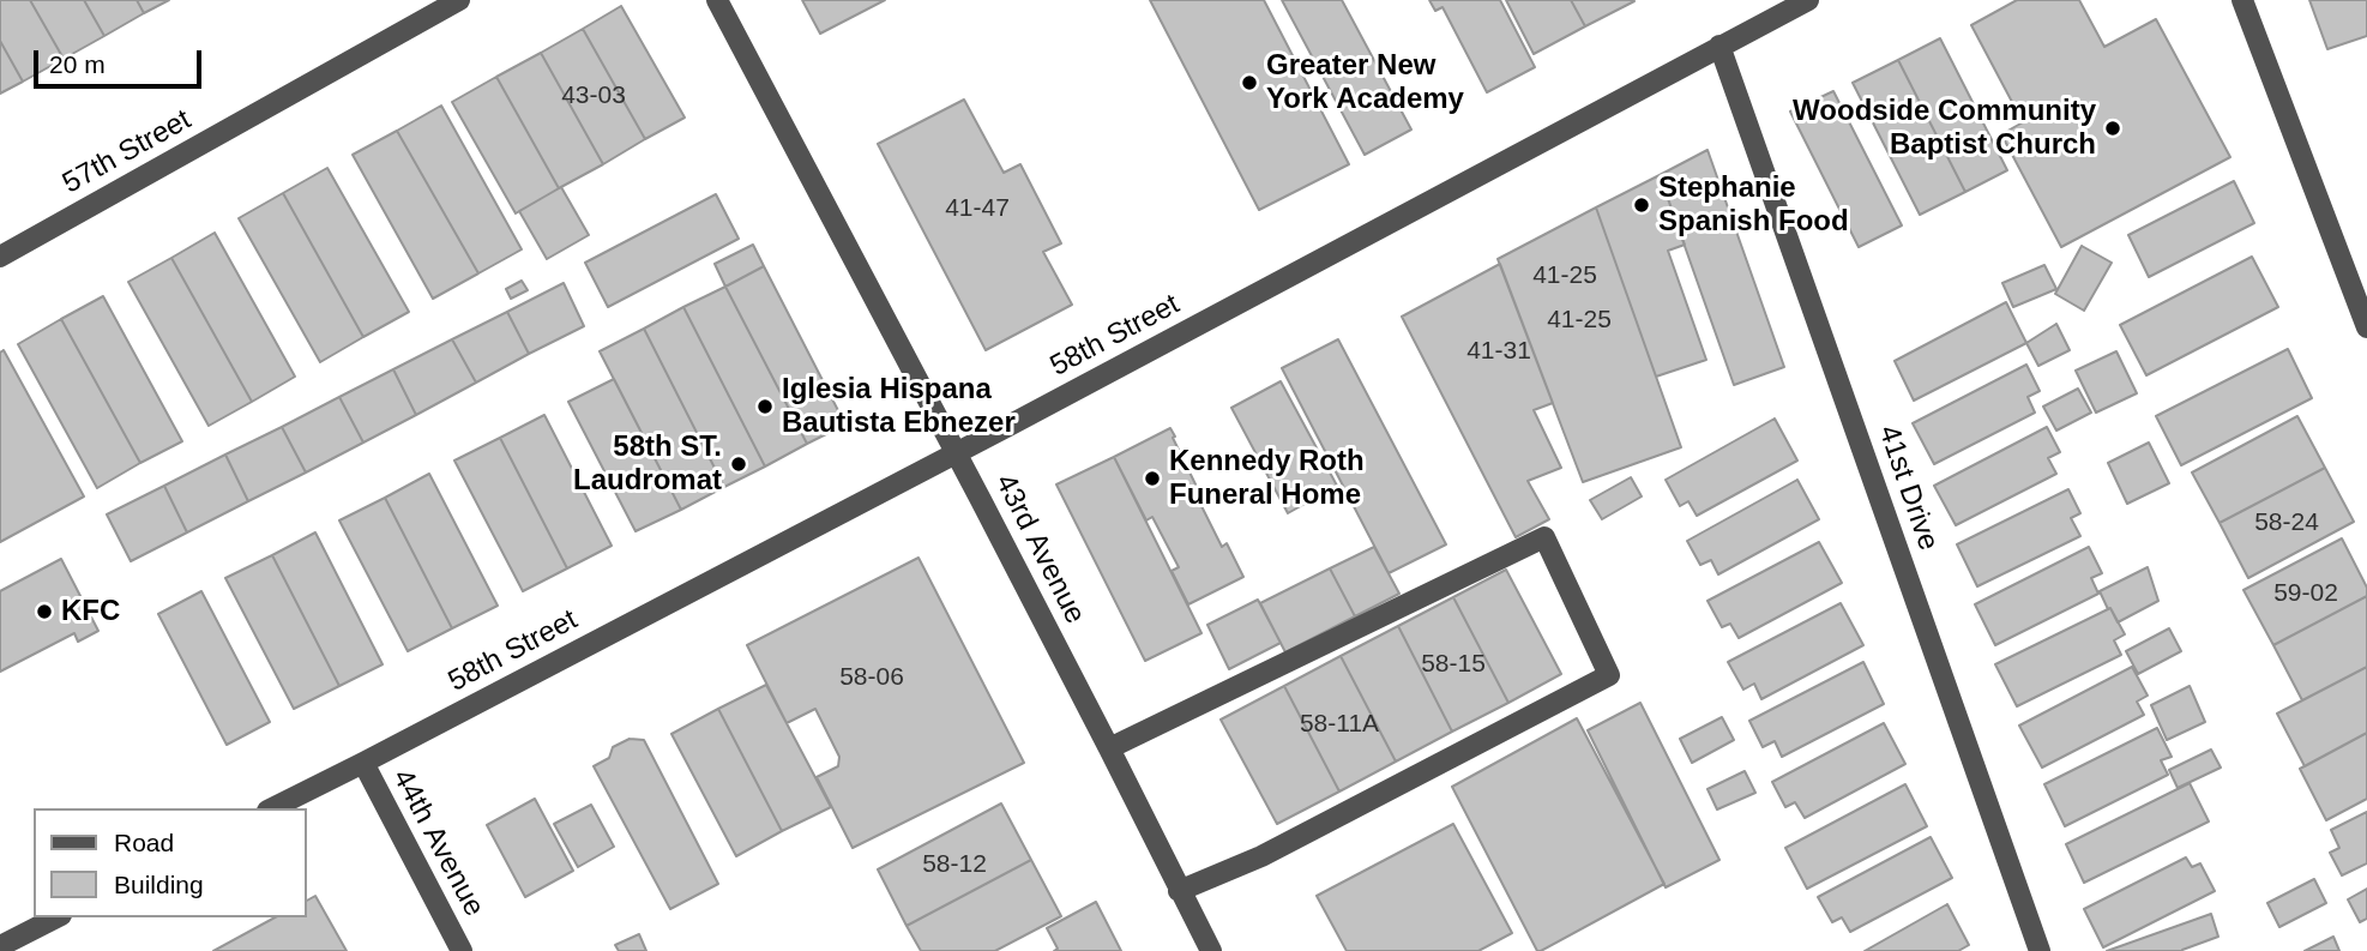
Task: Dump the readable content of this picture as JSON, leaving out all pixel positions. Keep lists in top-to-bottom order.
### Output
{
  "streets": {
    "street": [
      "57th Street",
      "58th Street",
      "41st Drive",
      "43rd Avenue",
      "44th Avenue"
    ]
  },
  "crossings": [
    ["58th Street", "41st Drive"],
    ["58th Street", "43rd Avenue"],
    ["58th Street", "44th Avenue"]
  ],
  "places": [
    "Greater New York Academy",
    "Woodside Community Baptist Church",
    "Stephanie Spanish Food",
    "Iglesia Hispana Bautista Ebnezer",
    "58th ST. Laudromat",
    "Kennedy Roth Funeral Home",
    "KFC"
  ],
  "house_numbers": [
    "43-03",
    "41-47",
    "41-25",
    "41-25",
    "41-31",
    "58-24",
    "59-02",
    "58-15",
    "58-06",
    "58-11A",
    "58-12"
  ],
  "legend": ["Road", "Building"],
  "scale_bar": "20 m"
}
